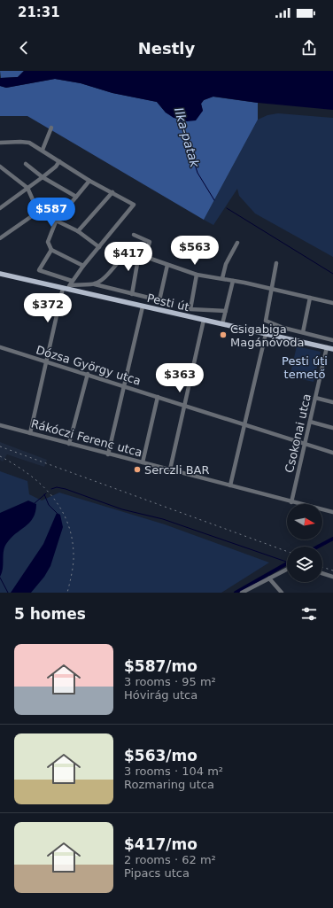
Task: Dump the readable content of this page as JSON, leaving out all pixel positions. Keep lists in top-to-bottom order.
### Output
{
  "streets": {
    "main road": ["Pesti út"],
    "street": ["Dózsa György utca", "Csokonai utca", "Rákóczi Ferenc utca"]
  },
  "crossings": [
    ["Pesti út", "Csokonai utca"],
    ["Dózsa György utca", "Csokonai utca"],
    ["Csokonai utca", "Rákóczi Ferenc utca"]
  ],
  "water": ["Ilka-patak"],
  "parks": ["Pesti úti temető"],
  "places": ["Csigabiga Magánóvoda", "Serczli BAR"],
  "north": "right",
  "page": {
    "status": "21:31",
    "header": "Nestly",
    "price": [
      "$587",
      "$563",
      "$417",
      "$372",
      "$363"
    ],
    "heading": "5 homes",
    "list": [
      {
        "name": "$587/mo",
        "note": "3 rooms · 95 m² · Hóvirág utca"
      },
      {
        "name": "$563/mo",
        "note": "3 rooms · 104 m² · Rozmaring utca"
      },
      {
        "name": "$417/mo",
        "note": "2 rooms · 62 m² · Pipacs utca"
      }
    ]
  }
}
